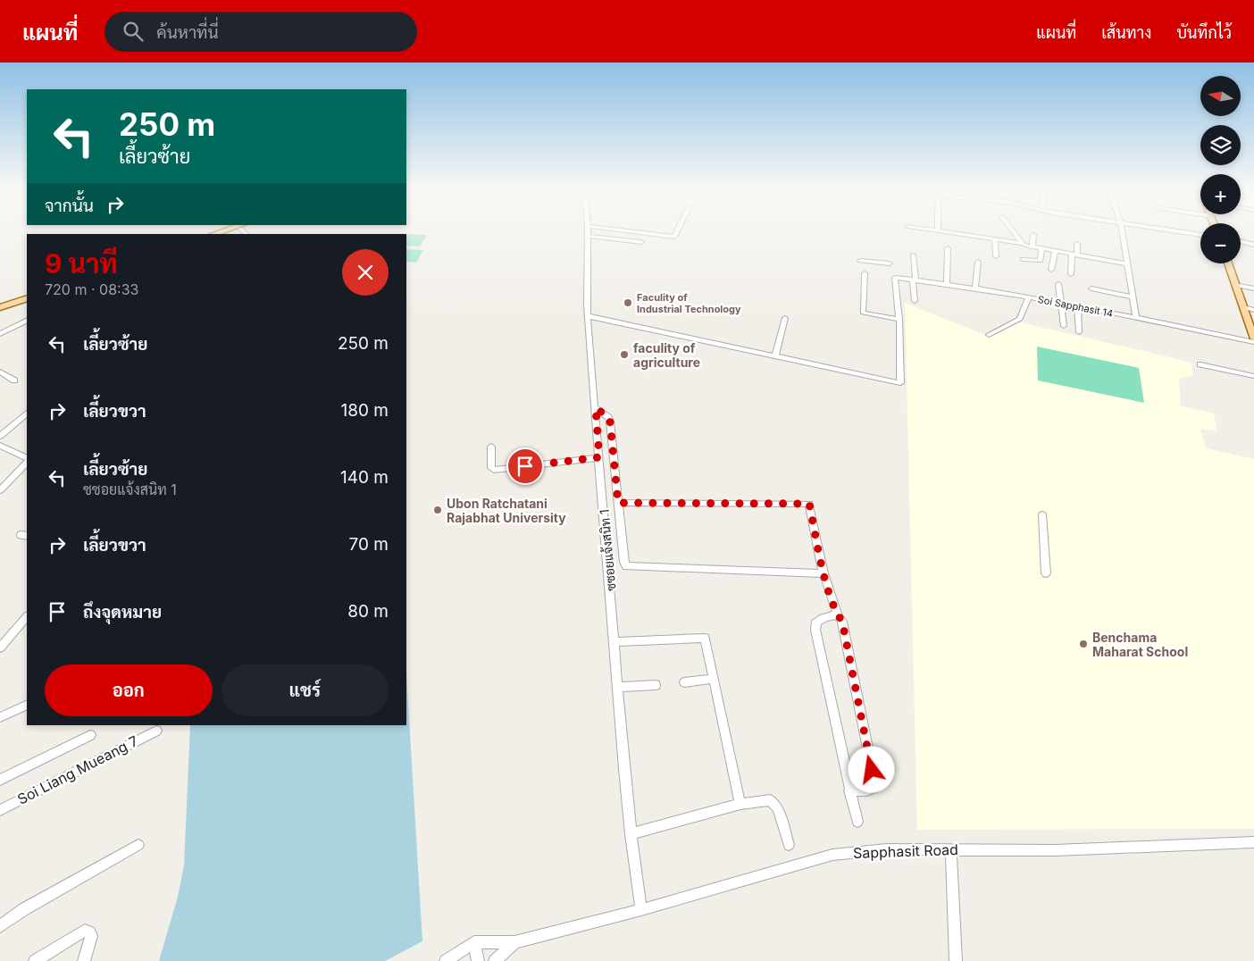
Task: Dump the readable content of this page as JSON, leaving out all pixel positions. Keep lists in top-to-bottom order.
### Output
{
  "streets": {
    "street": [
      "Soi Sapphasit 14",
      "ซซอยแจ้งสนิท 1",
      "Soi Liang Mueang 7",
      "Sapphasit Road"
    ]
  },
  "crossings": [
    ["ซซอยแจ้งสนิท 1", "Sapphasit Road"]
  ],
  "places": [
    "Faculity of Industrial Technology",
    "faculity of agriculture",
    "Ubon Ratchatani Rajabhat University",
    "Benchama Maharat School"
  ],
  "north": "left",
  "page": {
    "header": "แผนที่",
    "search": "ค้นหาที่นี่",
    "nav": ["แผนที่", "เส้นทาง", "บันทึกไว้"],
    "map_buttons": ["+", "−"],
    "turn": ["250 m", "เลี้ยวซ้าย"],
    "then": "จากนั้น",
    "heading": ["9 นาที", "720 m · 08:33"],
    "list": [
      {
        "name": "เลี้ยวซ้าย",
        "value": "250 m"
      },
      {
        "name": "เลี้ยวขวา",
        "value": "180 m"
      },
      {
        "name": "เลี้ยวซ้าย",
        "note": "ซซอยแจ้งสนิท 1",
        "value": "140 m"
      },
      {
        "name": "เลี้ยวขวา",
        "value": "70 m"
      },
      {
        "name": "ถึงจุดหมาย",
        "value": "80 m"
      }
    ],
    "buttons": ["ออก", "แชร์"]
  }
}
